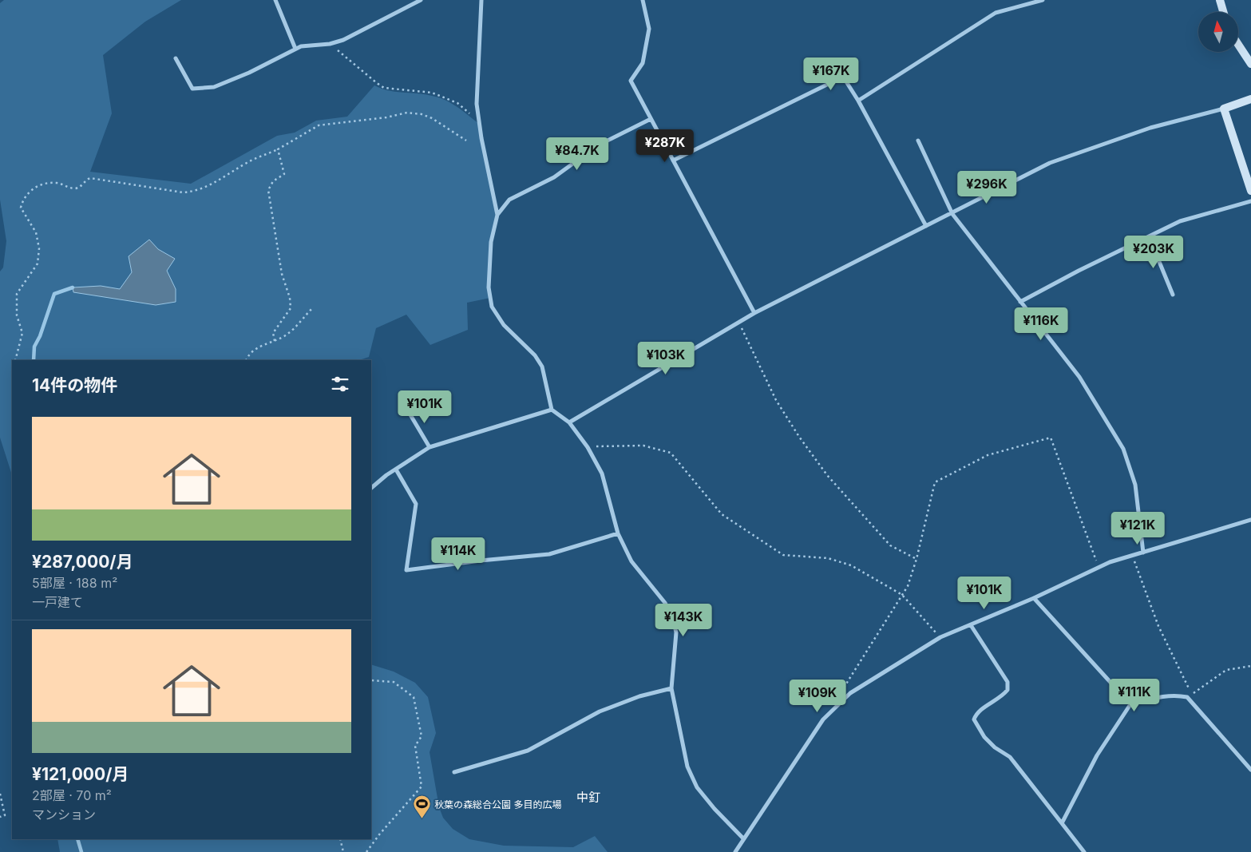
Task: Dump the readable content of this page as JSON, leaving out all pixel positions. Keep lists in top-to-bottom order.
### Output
{
  "districts": ["中釘"],
  "places": {
    "sports": ["秋葉の森総合公園 多目的広場"]
  },
  "north": "top",
  "page": {
    "price": [
      "¥167K",
      "¥287K",
      "¥84.7K",
      "¥296K",
      "¥203K",
      "¥116K",
      "¥103K",
      "¥101K",
      "¥121K",
      "¥114K",
      "¥101K",
      "¥143K",
      "¥111K",
      "¥109K"
    ],
    "heading": "14件の物件",
    "list": [
      {
        "name": "¥287,000/月",
        "note": "5部屋 · 188 m² · 一戸建て"
      },
      {
        "name": "¥121,000/月",
        "note": "2部屋 · 70 m² · マンション"
      }
    ]
  }
}
